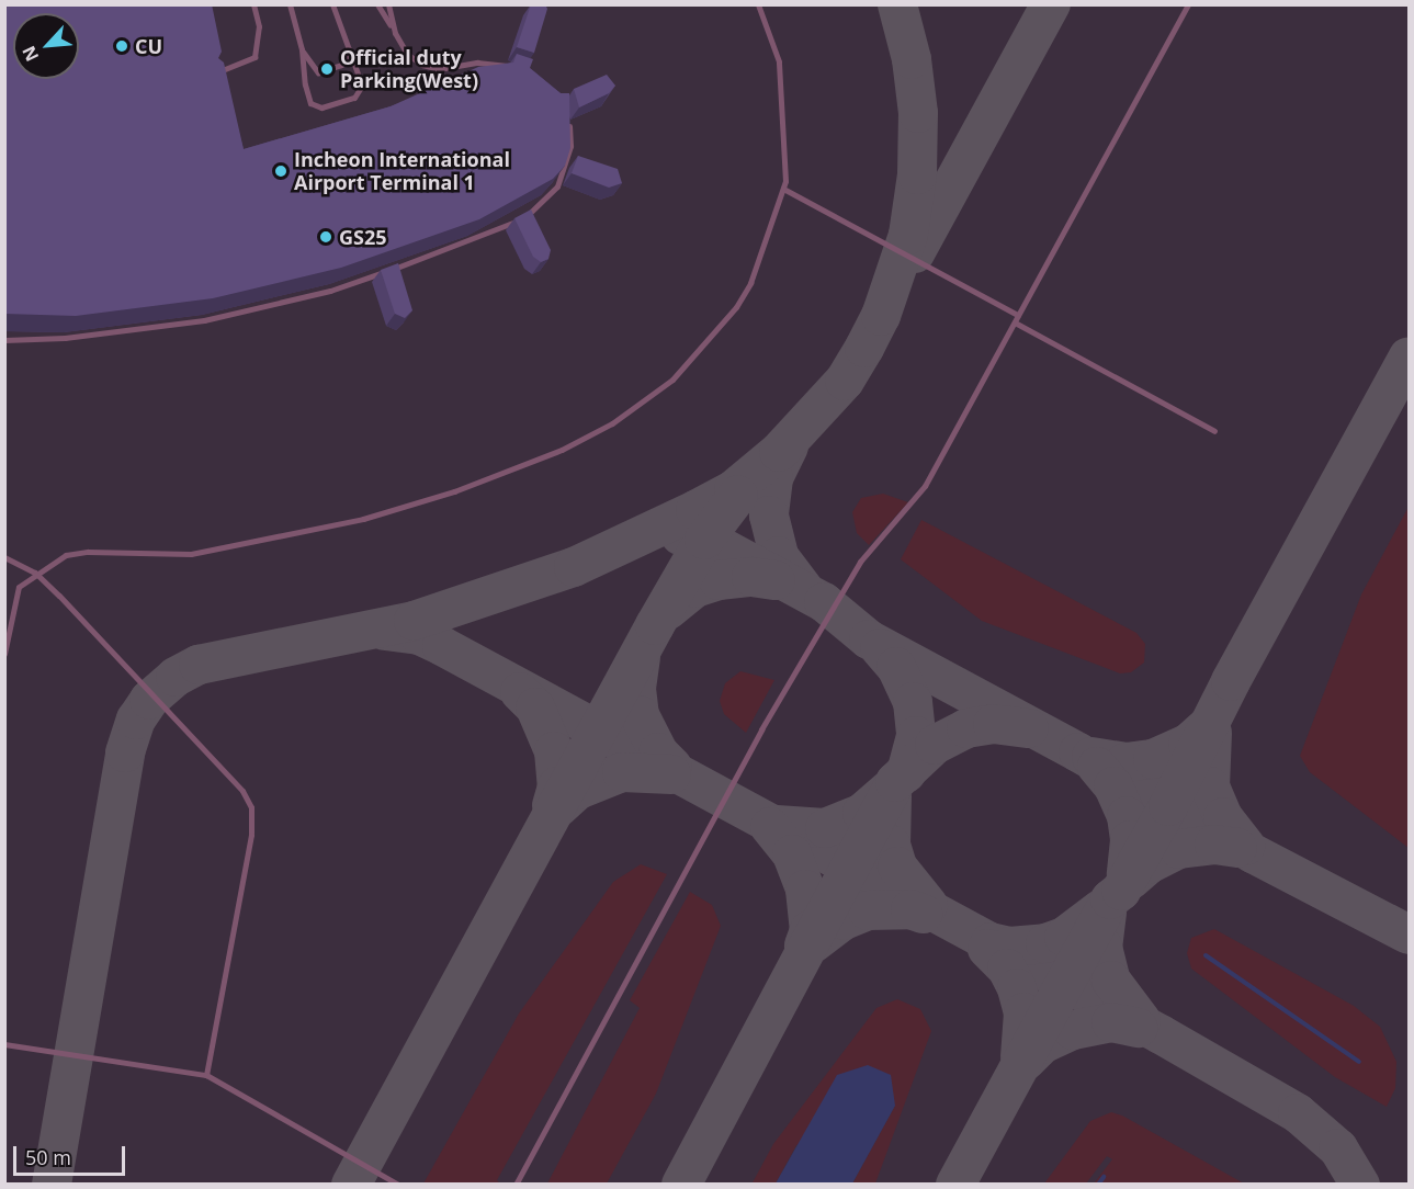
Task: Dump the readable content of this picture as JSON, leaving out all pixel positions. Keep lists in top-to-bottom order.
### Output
{
  "places": [
    "CU",
    "Official duty Parking(West)",
    "Incheon International Airport Terminal 1",
    "GS25"
  ],
  "scale_bar": "50 m",
  "north": "bottom left"
}
